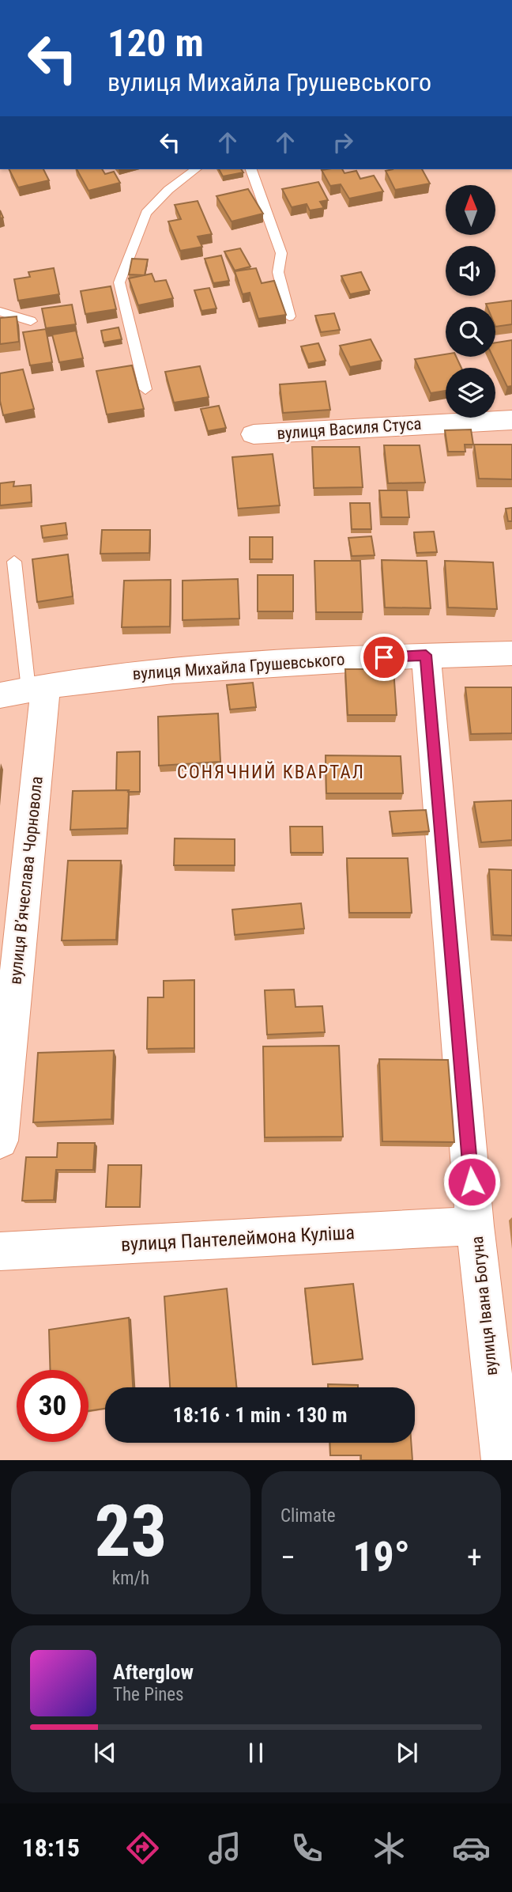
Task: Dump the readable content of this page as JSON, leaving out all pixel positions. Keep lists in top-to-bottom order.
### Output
{
  "streets": {
    "street": [
      "вулиця Василя Стуса",
      "вулиця Михайла Грушевського",
      "вулиця Вʼячеслава Чорновола",
      "вулиця Пантелеймона Куліша",
      "вулиця Івана Богуна"
    ]
  },
  "crossings": [
    ["вулиця Михайла Грушевського", "вулиця Вʼячеслава Чорновола"],
    ["вулиця Михайла Грушевського", "вулиця Івана Богуна"],
    ["вулиця Пантелеймона Куліша", "вулиця Івана Богуна"]
  ],
  "districts": ["СОНЯЧНИЙ КВАРТАЛ"],
  "north": "top",
  "page": {
    "turn": ["120 m", "вулиця Михайла Грушевського"],
    "limit": "30",
    "trip": "18:16 · 1 min · 130 m",
    "tile": [
      ["23", "km/h"],
      "Climate"
    ],
    "heat": ["−", "19°", "+"],
    "song": ["Afterglow", "The Pines"],
    "tabs": "18:15"
  }
}
